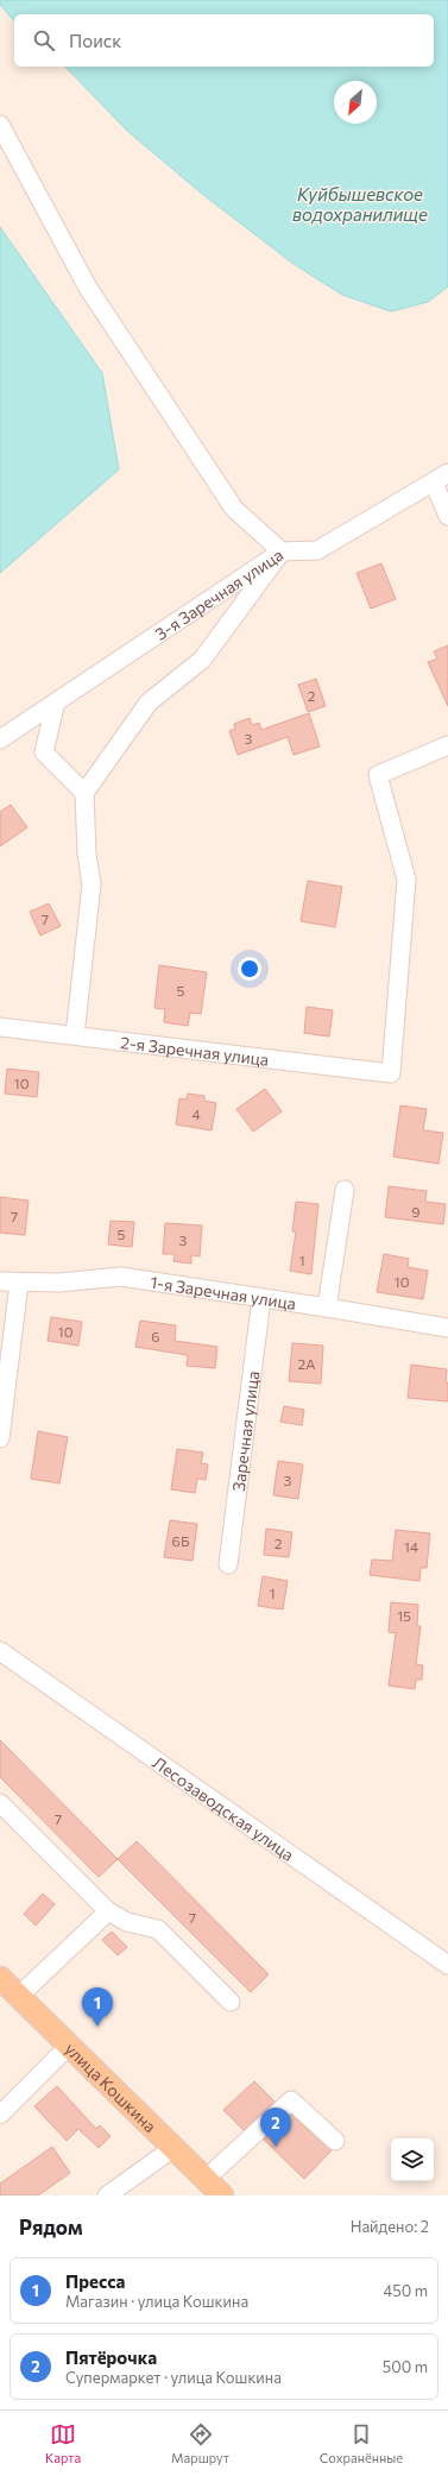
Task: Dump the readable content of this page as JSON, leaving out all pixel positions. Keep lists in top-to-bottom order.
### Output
{
  "streets": {
    "main road": ["улица Кошкина"],
    "street": [
      "3-я Заречная улица",
      "2-я Заречная улица",
      "1-я Заречная улица",
      "Заречная улица",
      "Лесозаводская улица"
    ]
  },
  "crossings": [
    ["1-я Заречная улица", "Заречная улица"]
  ],
  "water": ["Куйбышевское водохранилище"],
  "house_numbers": [
    "2",
    "3",
    "7",
    "5",
    "10",
    "4",
    "9",
    "7",
    "5",
    "3",
    "1",
    "10",
    "10",
    "6",
    "2А",
    "3",
    "6Б",
    "2",
    "14",
    "1",
    "15",
    "7",
    "7"
  ],
  "north": "bottom left",
  "page": {
    "search": "Поиск",
    "pins": ["1", "2"],
    "heading": ["Рядом", "Найдено: 2"],
    "list": [
      {
        "mark": "1",
        "name": "Пресса",
        "note": "Магазин · улица Кошкина",
        "value": "450 m"
      },
      {
        "mark": "2",
        "name": "Пятёрочка",
        "note": "Супермаркет · улица Кошкина",
        "value": "500 m"
      }
    ],
    "nav": ["Карта", "Маршрут", "Сохранённые"]
  }
}
